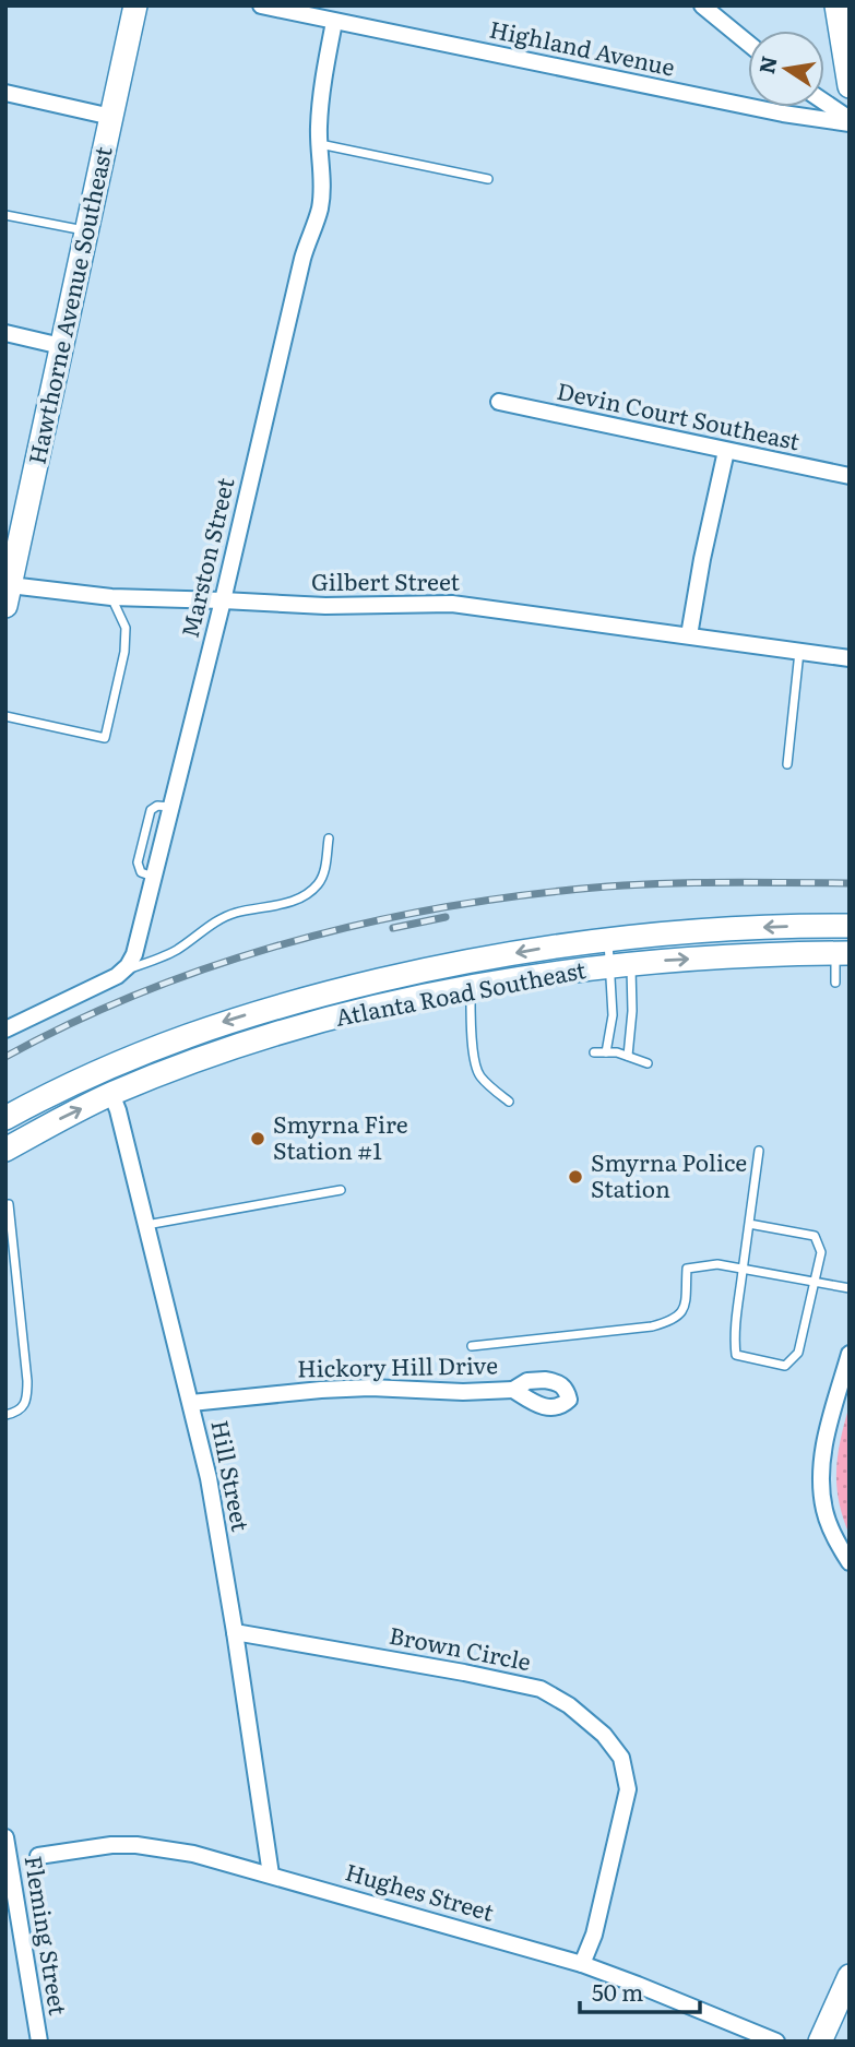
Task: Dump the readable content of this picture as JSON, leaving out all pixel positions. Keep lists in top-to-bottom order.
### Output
{
  "streets": {
    "main road": ["Hawthorne Avenue Southeast", "Atlanta Road Southeast"],
    "street": [
      "Highland Avenue",
      "Devin Court Southeast",
      "Marston Street",
      "Gilbert Street",
      "Hickory Hill Drive",
      "Hill Street",
      "Brown Circle",
      "Hughes Street",
      "Fleming Street"
    ]
  },
  "crossings": [
    ["Highland Avenue", "Marston Street"],
    ["Hawthorne Avenue Southeast", "Gilbert Street"],
    ["Marston Street", "Gilbert Street"],
    ["Atlanta Road Southeast", "Hill Street"],
    ["Hickory Hill Drive", "Hill Street"],
    ["Hill Street", "Brown Circle"],
    ["Hill Street", "Hughes Street"],
    ["Brown Circle", "Hughes Street"]
  ],
  "places": ["Smyrna Fire Station #1", "Smyrna Police Station"],
  "scale_bar": "50 m",
  "north": "left"
}
